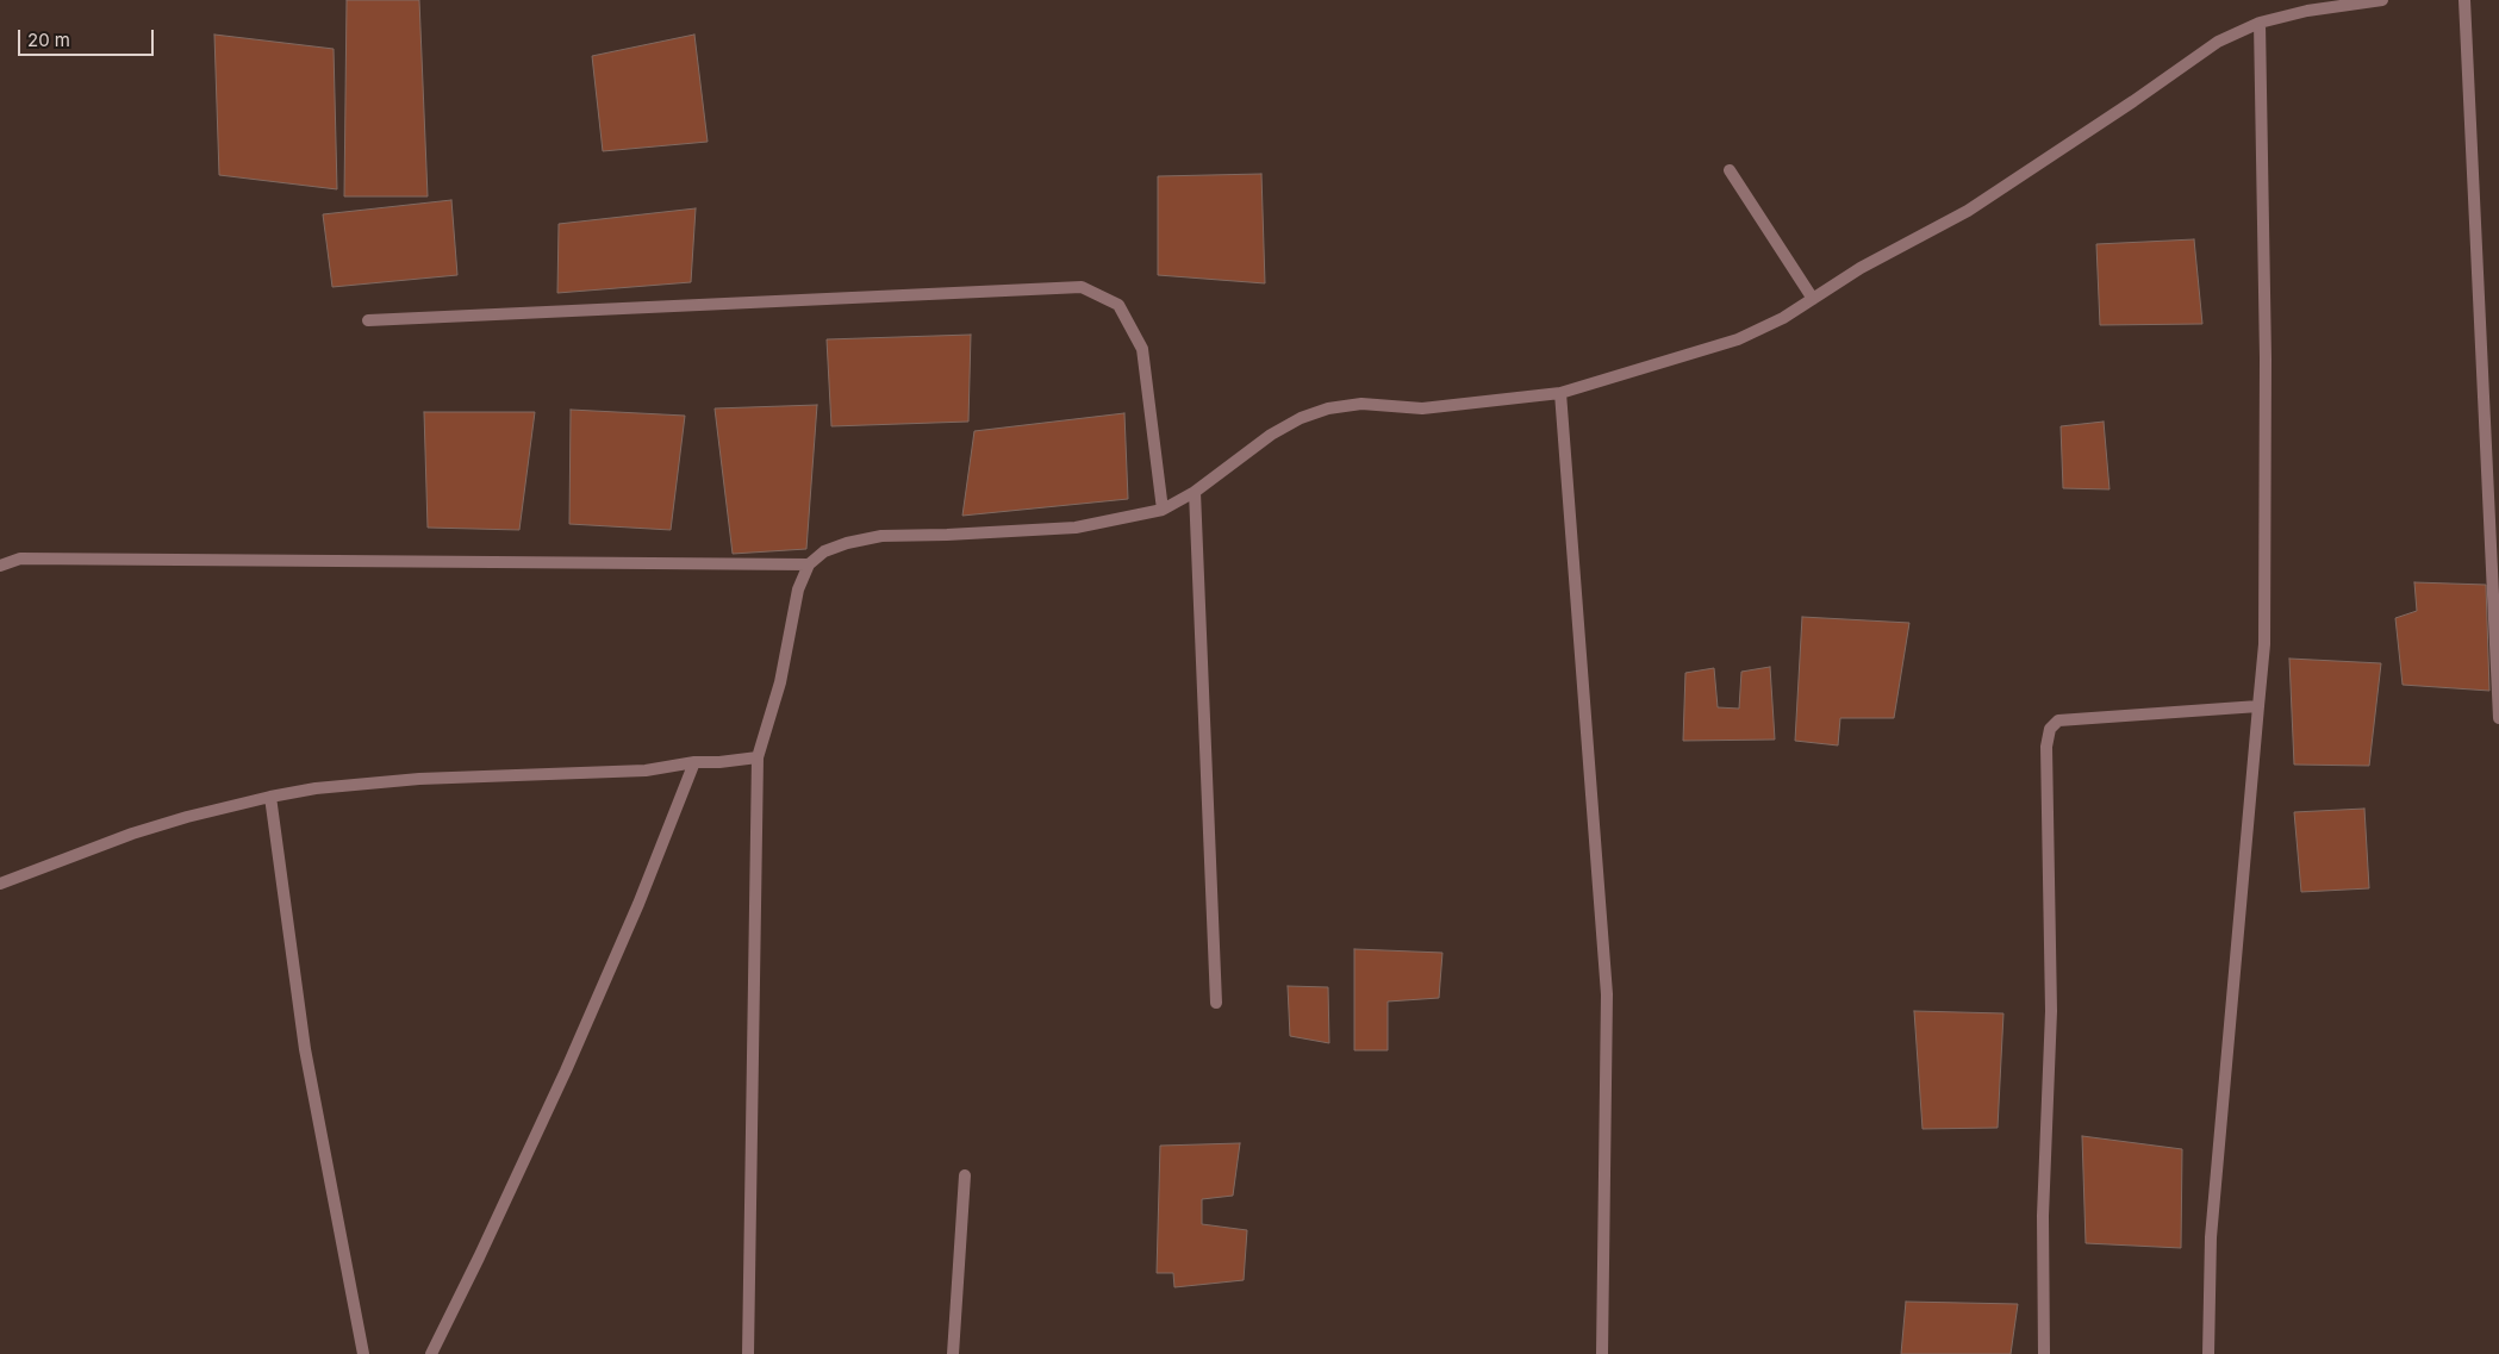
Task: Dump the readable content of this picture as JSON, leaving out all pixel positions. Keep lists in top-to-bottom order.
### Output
{
  "scale_bar": "20 m"
}
